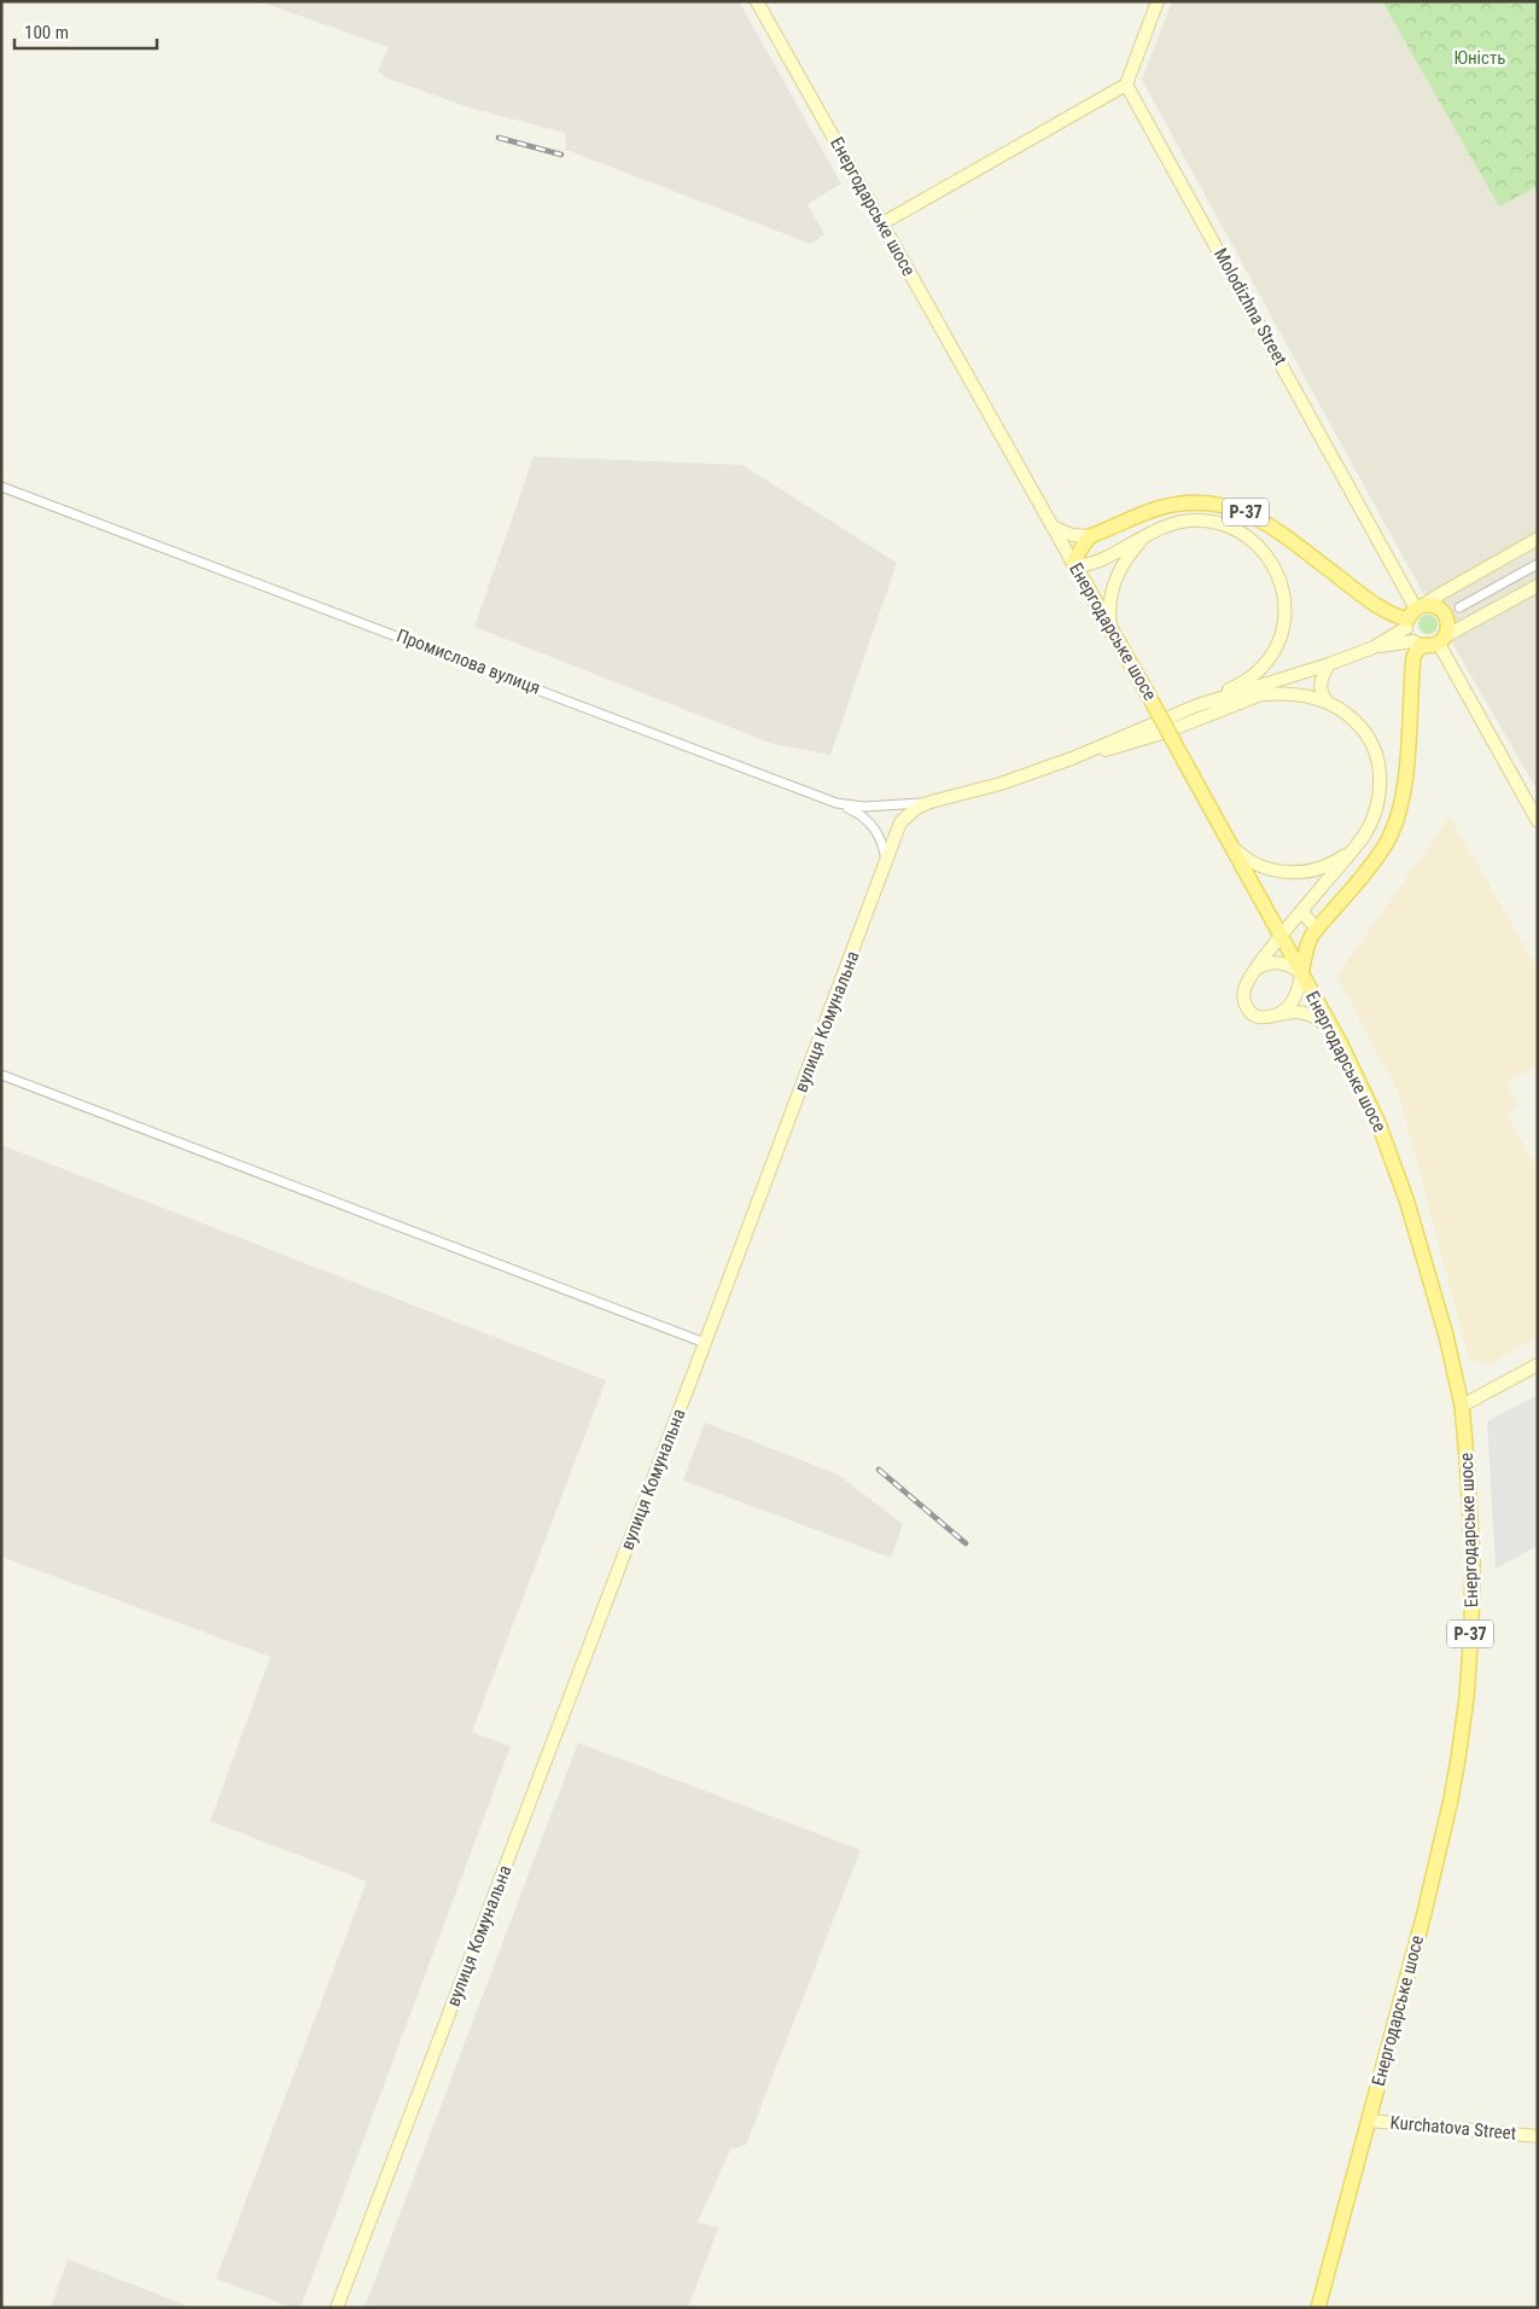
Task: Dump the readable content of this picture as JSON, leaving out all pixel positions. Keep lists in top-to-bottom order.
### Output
{
  "streets": {
    "main road": ["Енергодарське шосе", "Р-37"],
    "street": [
      "Molodizhna Street",
      "Промислова вулиця",
      "вулиця Комунальна",
      "Kurchatova Street"
    ]
  },
  "crossings": [
    ["Енергодарське шосе", "Kurchatova Street"],
    ["Molodizhna Street", "Р-37"],
    ["Промислова вулиця", "вулиця Комунальна"]
  ],
  "parks": ["Юність"],
  "scale_bar": "100 m"
}
